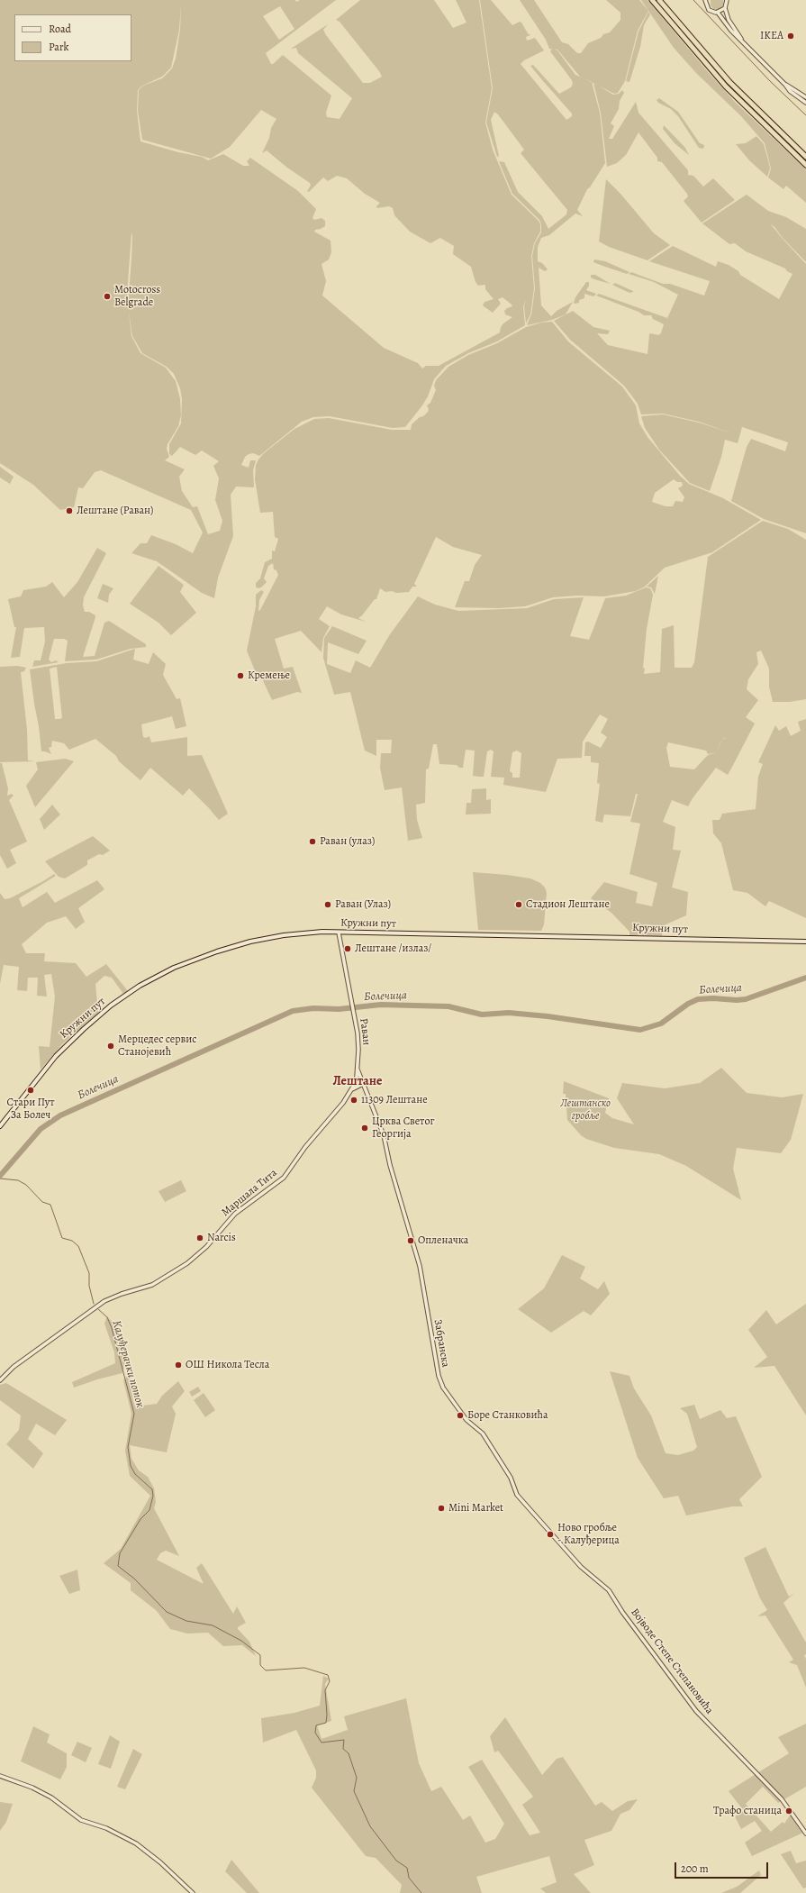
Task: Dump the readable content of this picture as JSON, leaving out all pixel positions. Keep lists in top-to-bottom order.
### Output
{
  "streets": {
    "main road": ["Кружни пут"],
    "street": [
      "Раван",
      "Маршала Тита",
      "Забранска",
      "Војводе Степе Степановића"
    ]
  },
  "crossings": [
    ["Кружни пут", "Раван"],
    ["Раван", "Маршала Тита"],
    ["Раван", "Забранска"],
    ["Забранска", "Војводе Степе Степановића"]
  ],
  "districts": ["Лештане"],
  "water": ["Болечица", "Калуђерачки поток"],
  "parks": ["Лештанско гробље"],
  "places": [
    "IKEA",
    "Motocross Belgrade",
    "Лештане (Раван)",
    "Кремење",
    "Раван (улаз)",
    "Раван (Улаз)",
    "Стадион Лештане",
    "Лештане /излаз/",
    "Мерцедес сервис Станојевић",
    "Стари Пут За Болеч",
    "11309 Лештане",
    "Црква Светог Георгија",
    "Narcis",
    "Опленачка",
    "ОШ Никола Тесла",
    "Боре Станковића",
    "Mini Market",
    "Ново гробље - Калуђерица",
    "Трафо станица"
  ],
  "legend": ["Road", "Park"],
  "scale_bar": "200 m"
}
